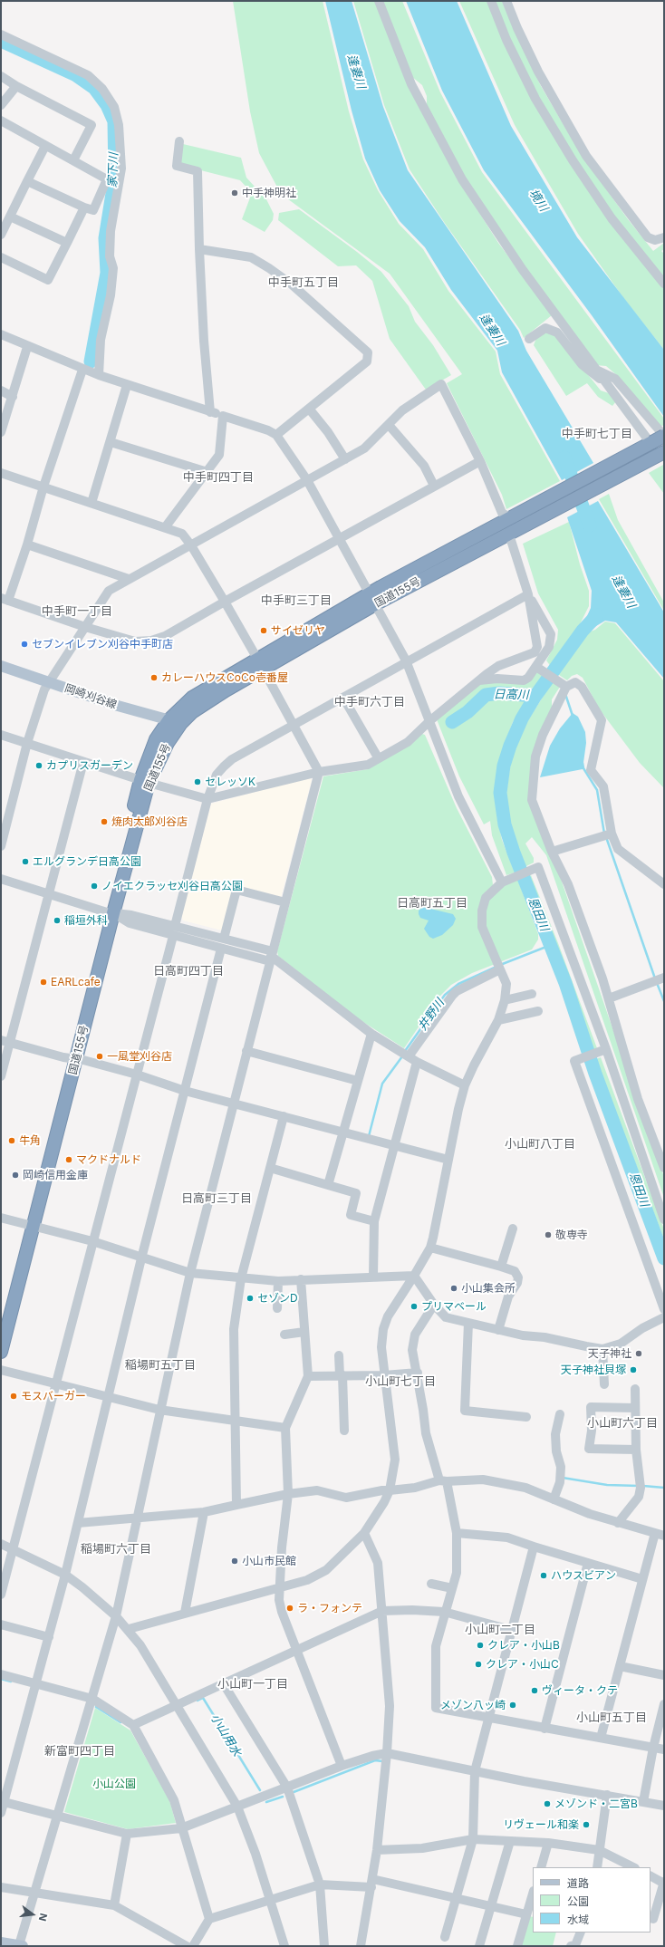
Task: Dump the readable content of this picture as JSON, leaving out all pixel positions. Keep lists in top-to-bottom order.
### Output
{
  "streets": {
    "highway": ["国道155号"],
    "main road": ["岡崎刈谷線"]
  },
  "crossings": [
    ["国道155号", "岡崎刈谷線"]
  ],
  "districts": [
    "中手町五丁目",
    "中手町七丁目",
    "中手町四丁目",
    "中手町三丁目",
    "中手町一丁目",
    "中手町六丁目",
    "日高町五丁目",
    "日高町四丁目",
    "小山町八丁目",
    "日高町三丁目",
    "稲場町五丁目",
    "小山町七丁目",
    "小山町六丁目",
    "稲場町六丁目",
    "小山町二丁目",
    "小山町一丁目",
    "小山町五丁目",
    "新富町四丁目"
  ],
  "water": [
    "逢妻川",
    "家下川",
    "境川",
    "日高川",
    "恩田川",
    "井野川",
    "小山用水"
  ],
  "parks": ["小山公園"],
  "places": [
    "中手神明社",
    "サイゼリヤ",
    "セブンイレブン刈谷中手町店",
    "カレーハウスCoCo壱番屋",
    "カプリスガーデン",
    "セレッソK",
    "焼肉太郎刈谷店",
    "エルグランデ日高公園",
    "ノイエクラッセ刈谷日高公園",
    "稲垣外科",
    "EARLcafe",
    "一風堂刈谷店",
    "牛角",
    "マクドナルド",
    "岡崎信用金庫",
    "敬専寺",
    "小山集会所",
    "セゾンD",
    "プリマベール",
    "天子神社",
    "天子神社貝塚",
    "モスバーガー",
    "小山市民館",
    "ハウスビアン",
    "ラ・フォンテ",
    "クレア・小山B",
    "クレア・小山C",
    "ヴィータ・クテ",
    "メゾン八ッ崎",
    "メゾンド・二宮B",
    "リヴェール和楽"
  ],
  "legend": ["道路", "公園", "水域"],
  "north": "right"
}
